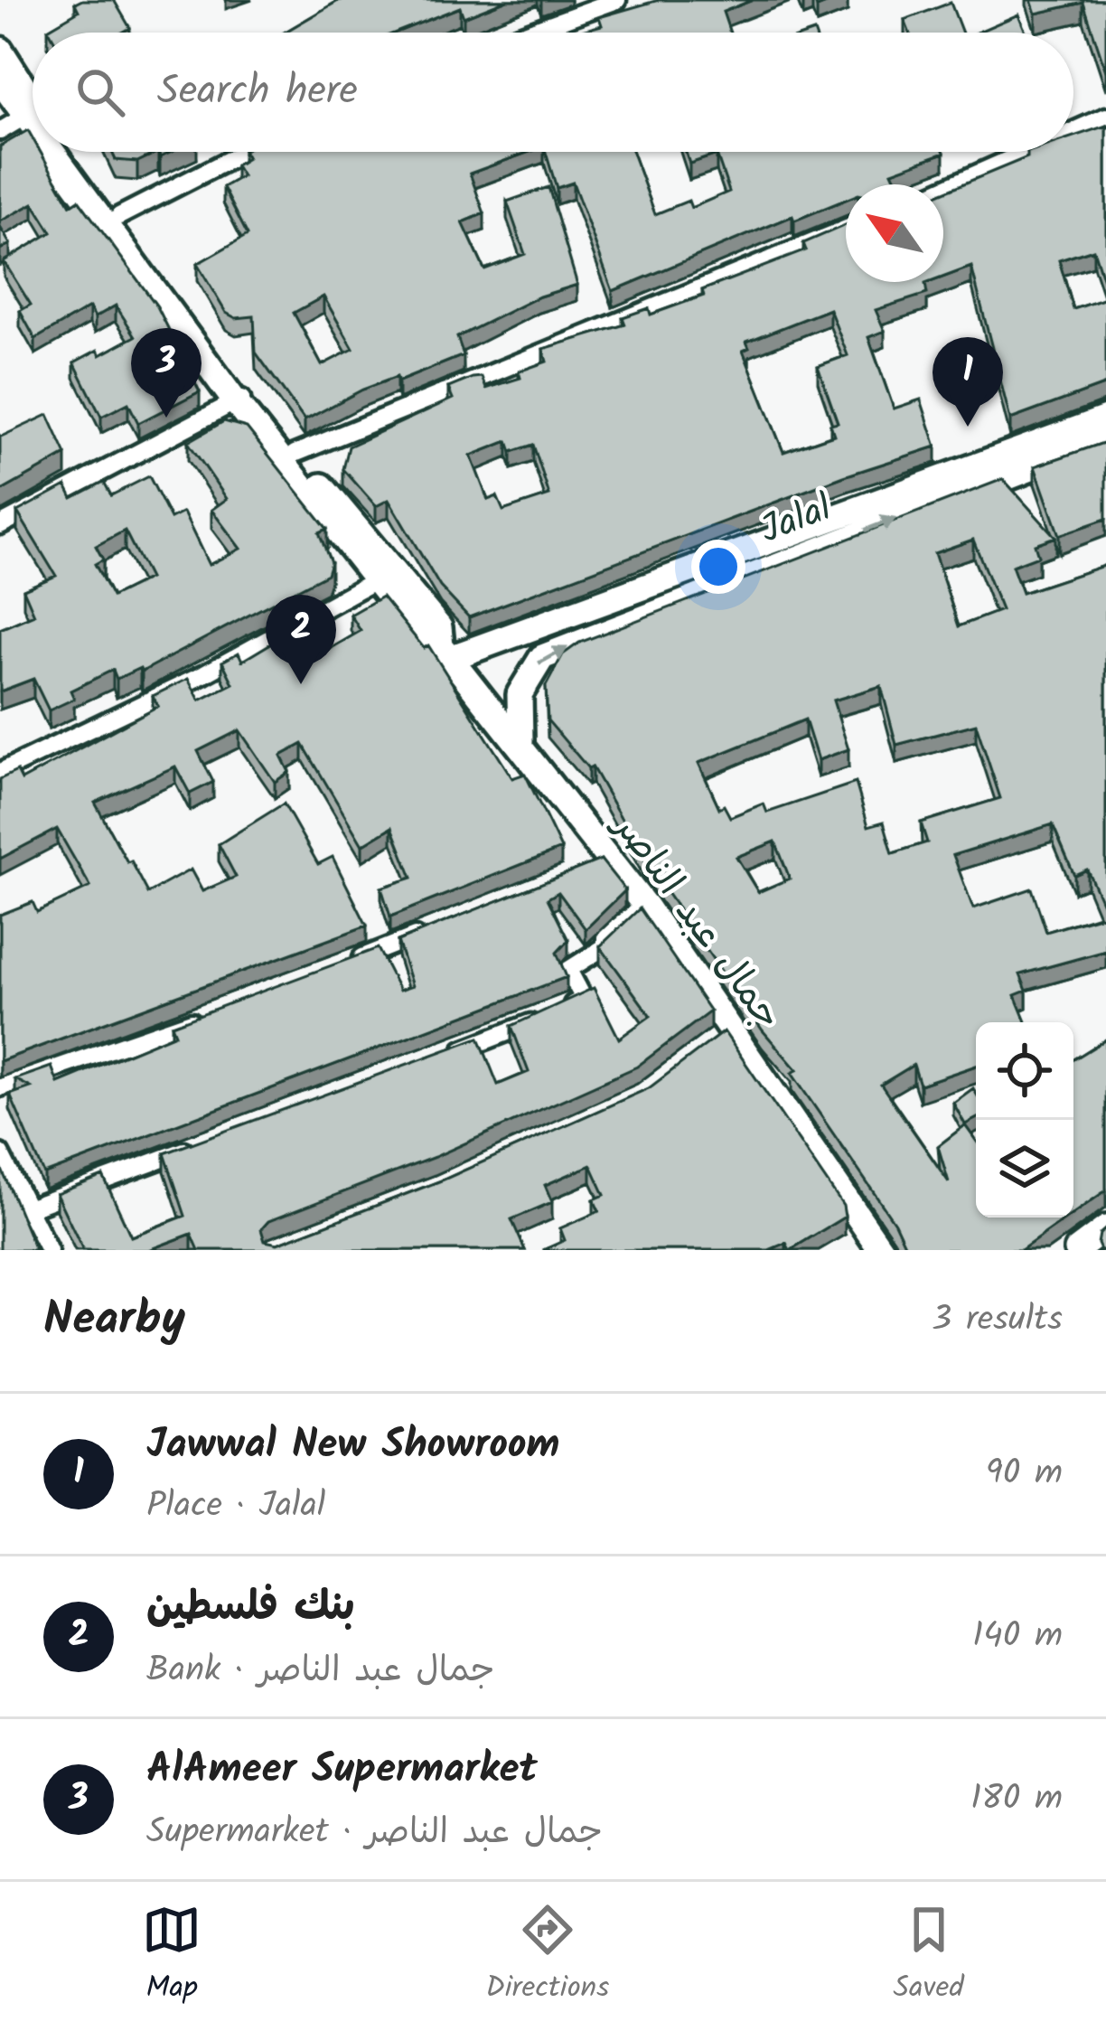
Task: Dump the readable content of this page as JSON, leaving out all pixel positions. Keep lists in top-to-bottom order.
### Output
{
  "streets": {
    "main road": ["Jalal", "جمال عبد الناصر"]
  },
  "crossings": [
    ["Jalal", "جمال عبد الناصر"]
  ],
  "north": "top left",
  "page": {
    "search": "Search here",
    "pins": ["3", "1", "2"],
    "heading": ["Nearby", "3 results"],
    "list": [
      {
        "mark": "1",
        "name": "Jawwal New Showroom",
        "note": "Place · Jalal",
        "value": "90 m"
      },
      {
        "mark": "2",
        "name": "بنك فلسطين",
        "note": "Bank · جمال عبد الناصر",
        "value": "140 m"
      },
      {
        "mark": "3",
        "name": "AlAmeer Supermarket",
        "note": "Supermarket · جمال عبد الناصر",
        "value": "180 m"
      }
    ],
    "nav": ["Map", "Directions", "Saved"]
  }
}
